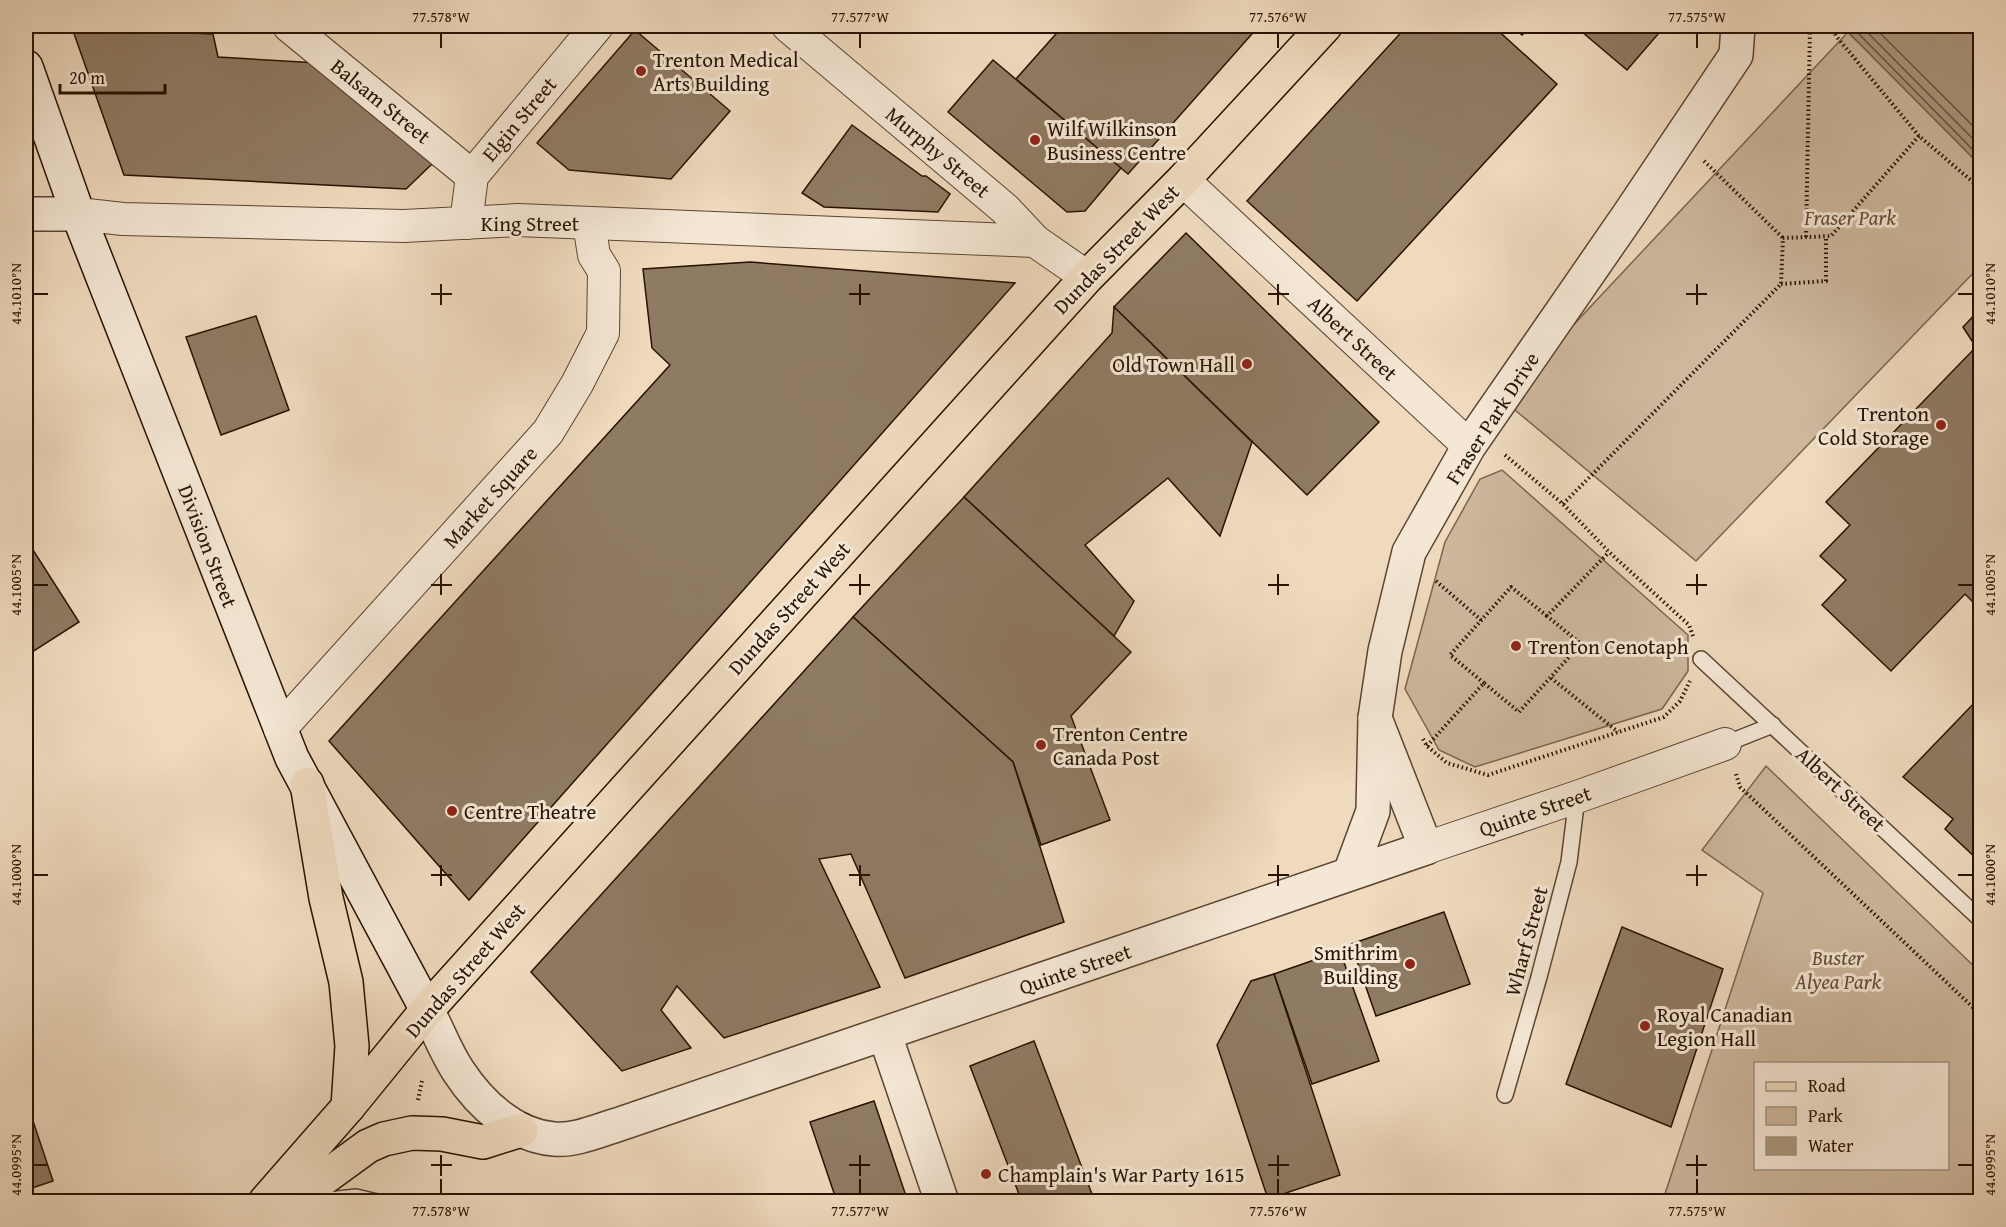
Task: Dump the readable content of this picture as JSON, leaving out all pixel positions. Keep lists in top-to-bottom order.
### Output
{
  "streets": {
    "main road": ["Dundas Street West"],
    "street": [
      "Balsam Street",
      "Elgin Street",
      "Murphy Street",
      "King Street",
      "Albert Street",
      "Fraser Park Drive",
      "Market Square",
      "Division Street",
      "Quinte Street"
    ],
    "lane": ["Wharf Street"]
  },
  "crossings": [
    ["Balsam Street", "Elgin Street"],
    ["Elgin Street", "King Street"],
    ["Murphy Street", "King Street"],
    ["Murphy Street", "Dundas Street West"],
    ["King Street", "Market Square"],
    ["King Street", "Division Street"],
    ["Dundas Street West", "Albert Street"],
    ["Dundas Street West", "Division Street"],
    ["Dundas Street West", "Quinte Street"],
    ["Albert Street", "Fraser Park Drive"],
    ["Albert Street", "Quinte Street"],
    ["Fraser Park Drive", "Quinte Street"],
    ["Market Square", "Division Street"],
    ["Division Street", "Quinte Street"],
    ["Quinte Street", "Wharf Street"]
  ],
  "parks": ["Fraser Park", "Buster Alyea Park"],
  "places": [
    "Trenton Medical Arts Building",
    "Wilf Wilkinson Business Centre",
    "Old Town Hall",
    "Trenton Cold Storage",
    "Trenton Cenotaph",
    "Trenton Centre Canada Post",
    "Centre Theatre",
    "Smithrim Building",
    "Royal Canadian Legion Hall",
    "Champlain's War Party 1615"
  ],
  "legend": ["Road", "Park", "Water"],
  "scale_bar": "20 m",
  "coordinates": [
    "77.578°W",
    "77.577°W",
    "77.576°W",
    "77.575°W",
    "44.1010°N",
    "44.1005°N",
    "44.1000°N",
    "44.0995°N"
  ]
}
